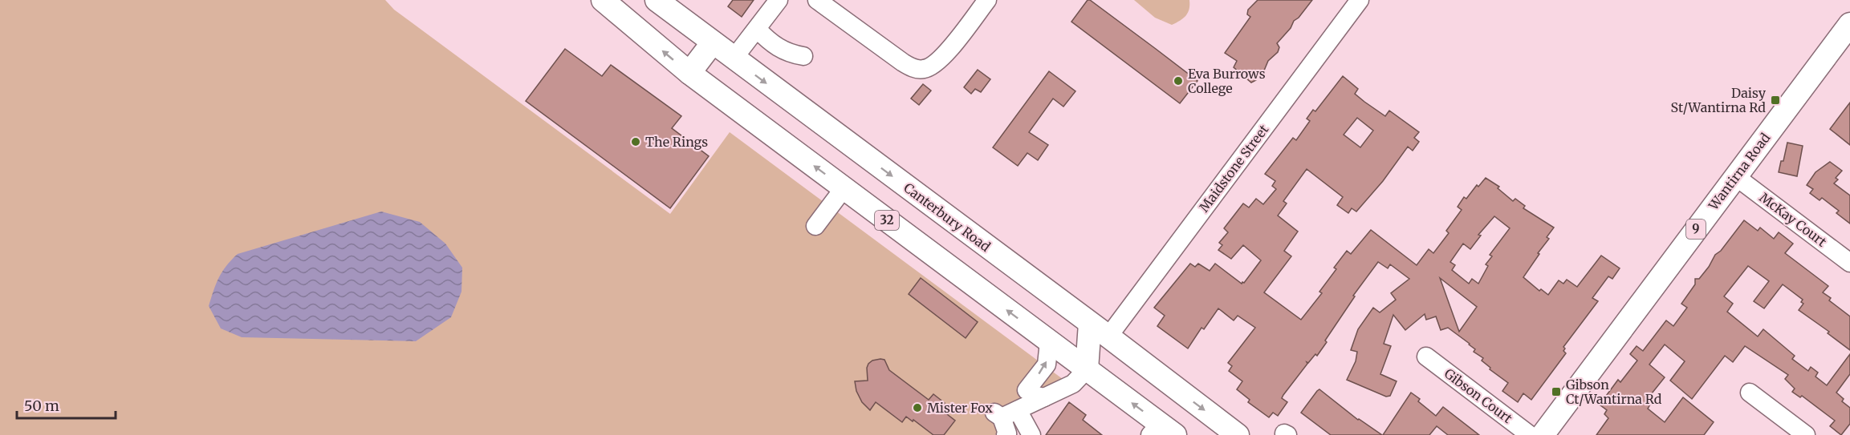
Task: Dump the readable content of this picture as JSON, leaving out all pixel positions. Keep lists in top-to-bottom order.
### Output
{
  "streets": {
    "main road": [
      "Wantirna Road",
      "Canterbury Road",
      "32",
      "9"
    ],
    "street": ["Maidstone Street", "McKay Court", "Gibson Court"]
  },
  "crossings": [
    ["Maidstone Street", "Canterbury Road"],
    ["Wantirna Road", "McKay Court"]
  ],
  "places": {
    "other": ["Eva Burrows College", "The Rings", "Mister Fox"],
    "transit": ["Daisy St/Wantirna Rd", "Gibson Ct/Wantirna Rd"]
  },
  "scale_bar": "50 m"
}
